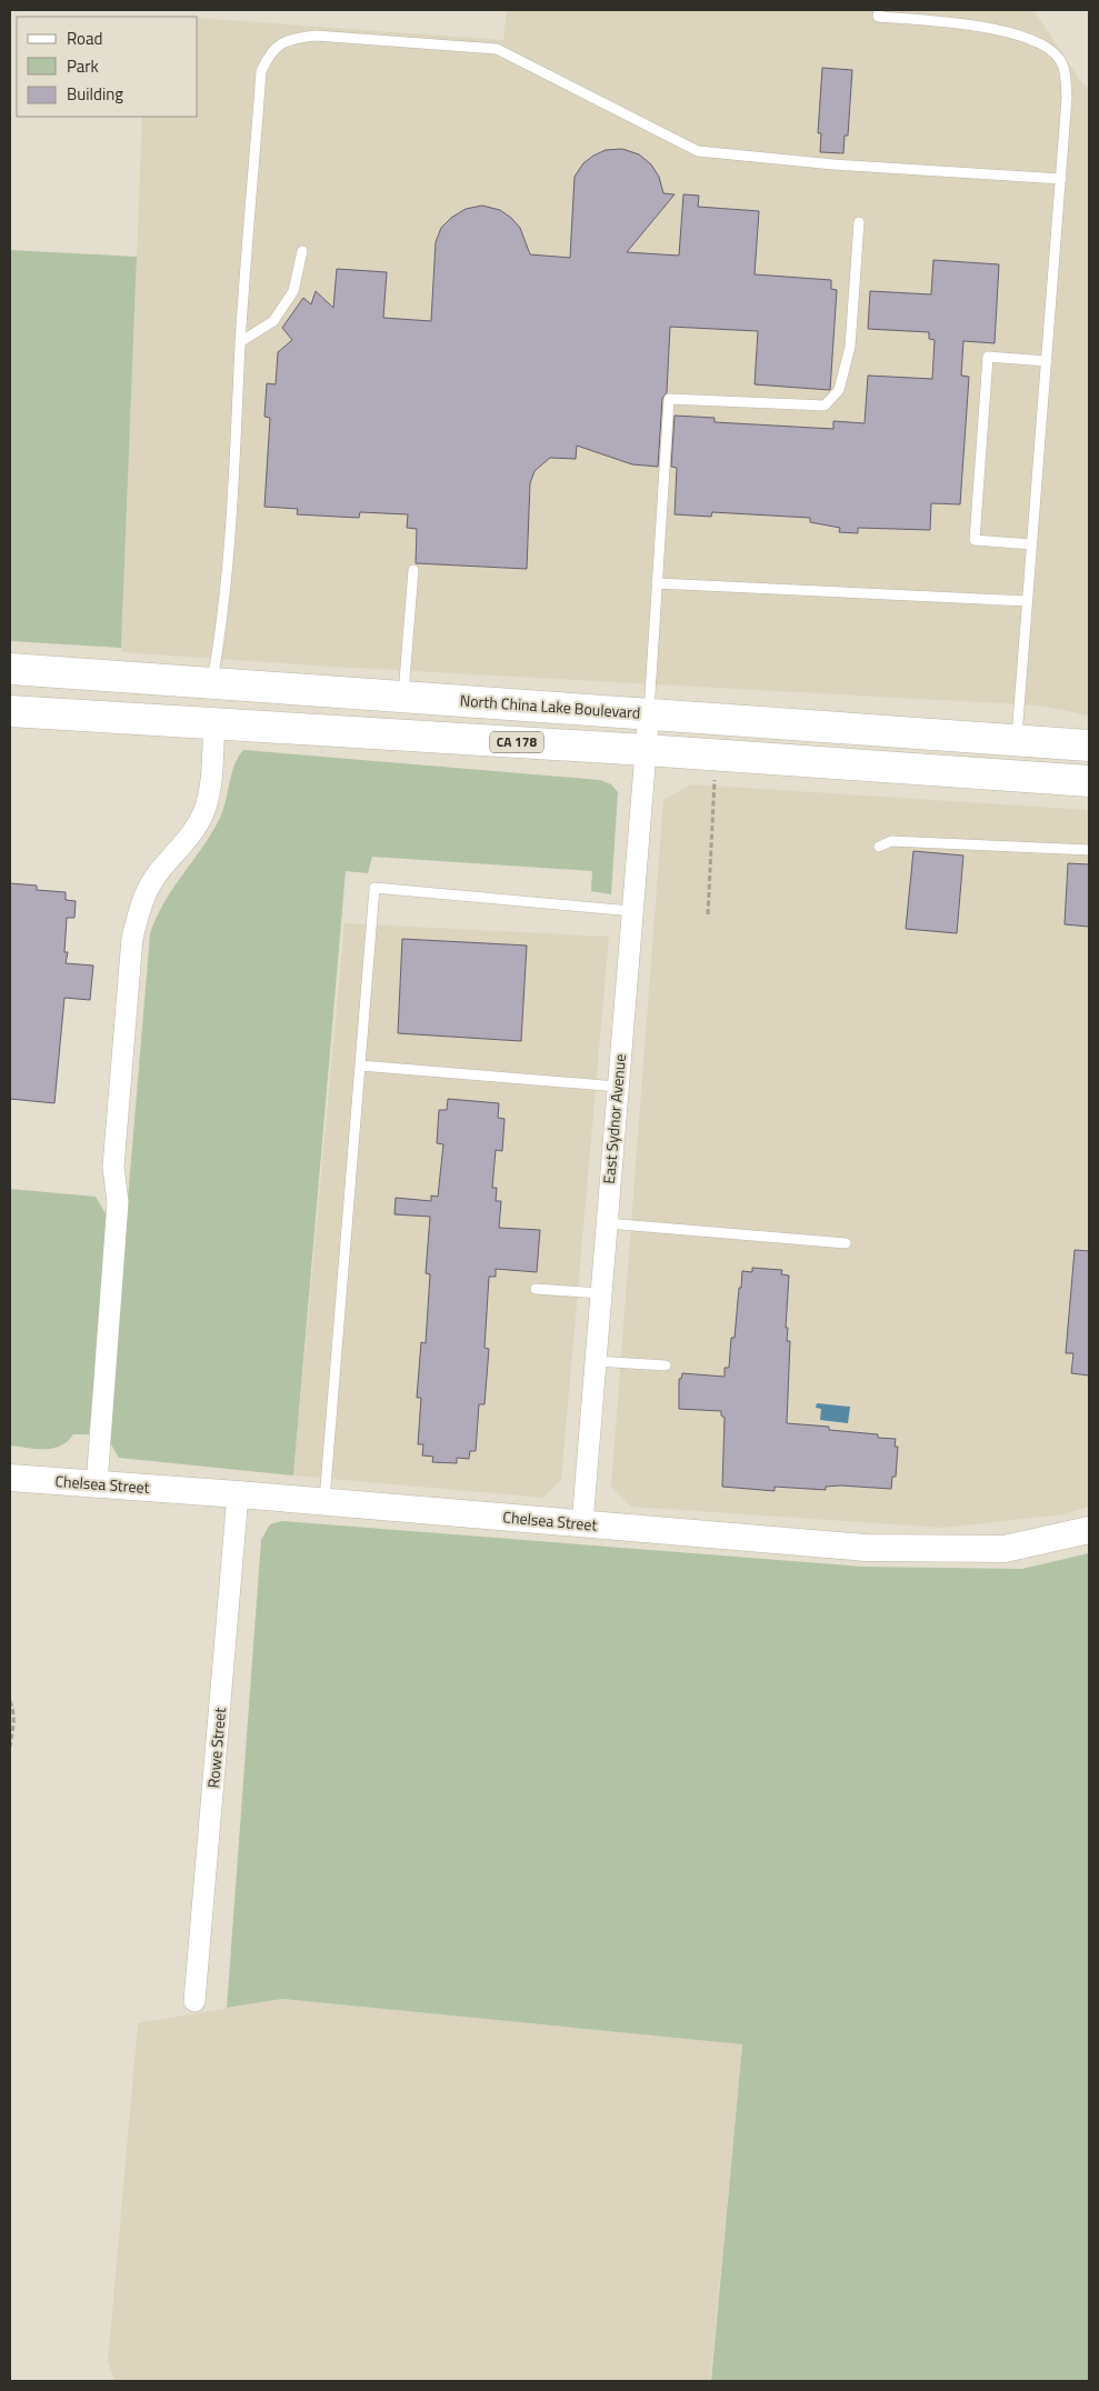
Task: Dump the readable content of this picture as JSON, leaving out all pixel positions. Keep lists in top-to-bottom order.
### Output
{
  "streets": {
    "main road": ["North China Lake Boulevard", "CA 178"],
    "street": ["East Sydnor Avenue", "Chelsea Street", "Rowe Street"]
  },
  "crossings": [
    ["North China Lake Boulevard", "East Sydnor Avenue"],
    ["CA 178", "East Sydnor Avenue"],
    ["East Sydnor Avenue", "Chelsea Street"],
    ["Chelsea Street", "Rowe Street"]
  ],
  "legend": ["Road", "Park", "Building"]
}
